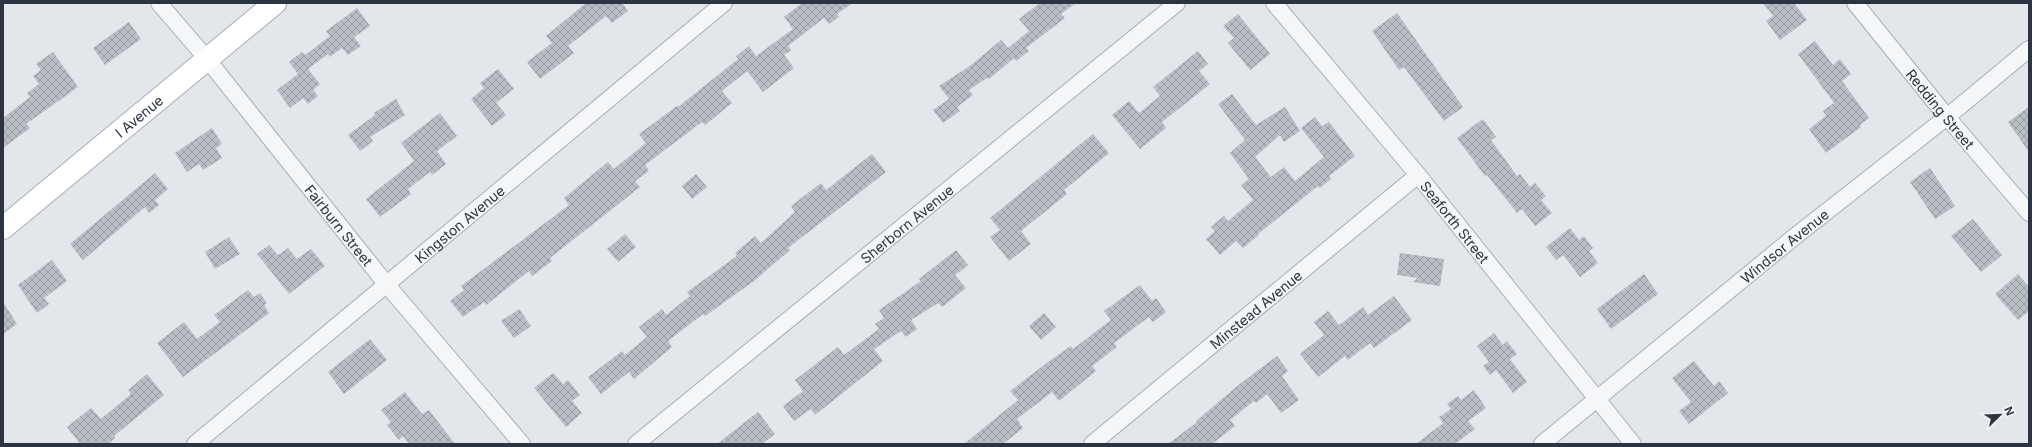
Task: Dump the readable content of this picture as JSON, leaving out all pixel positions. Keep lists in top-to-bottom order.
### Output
{
  "streets": {
    "main road": ["I Avenue"],
    "street": [
      "Redding Street",
      "Seaforth Street",
      "Kingston Avenue",
      "Sherborn Avenue",
      "Fairburn Street",
      "Windsor Avenue",
      "Minstead Avenue"
    ]
  },
  "crossings": [
    ["Redding Street", "Windsor Avenue"],
    ["I Avenue", "Fairburn Street"],
    ["Seaforth Street", "Windsor Avenue"],
    ["Seaforth Street", "Minstead Avenue"],
    ["Kingston Avenue", "Fairburn Street"]
  ],
  "north": "top right"
}
